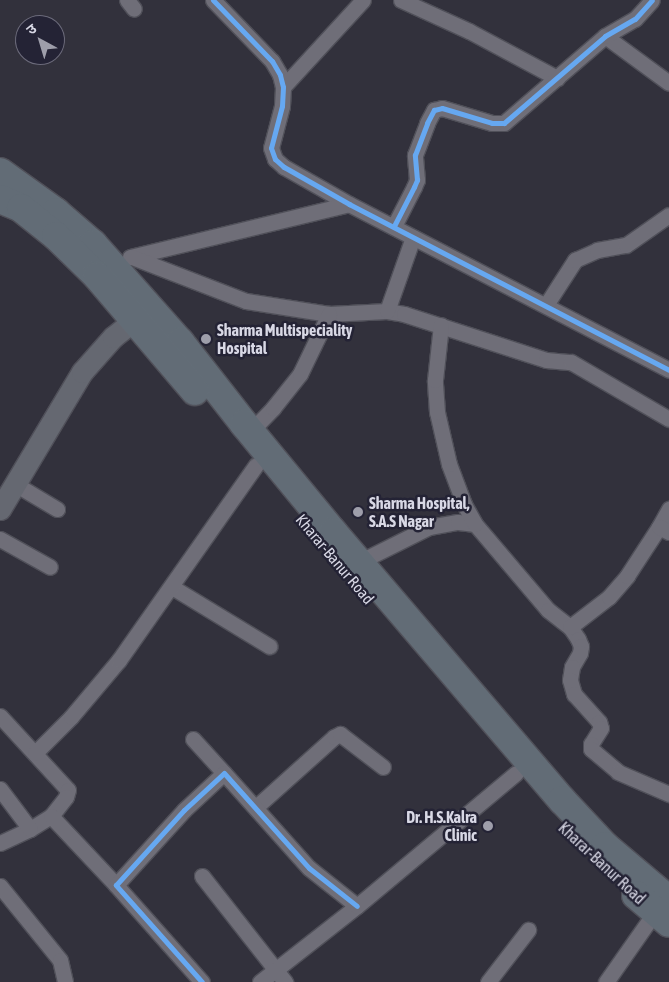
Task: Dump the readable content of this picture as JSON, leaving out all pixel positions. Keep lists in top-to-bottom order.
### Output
{
  "streets": {
    "highway": ["Kharar-Banur Road"]
  },
  "places": ["Sharma Multispeciality Hospital", "Sharma Hospital, S.A.S Nagar", "Dr. H.S.Kalra Clinic"],
  "north": "top left"
}
